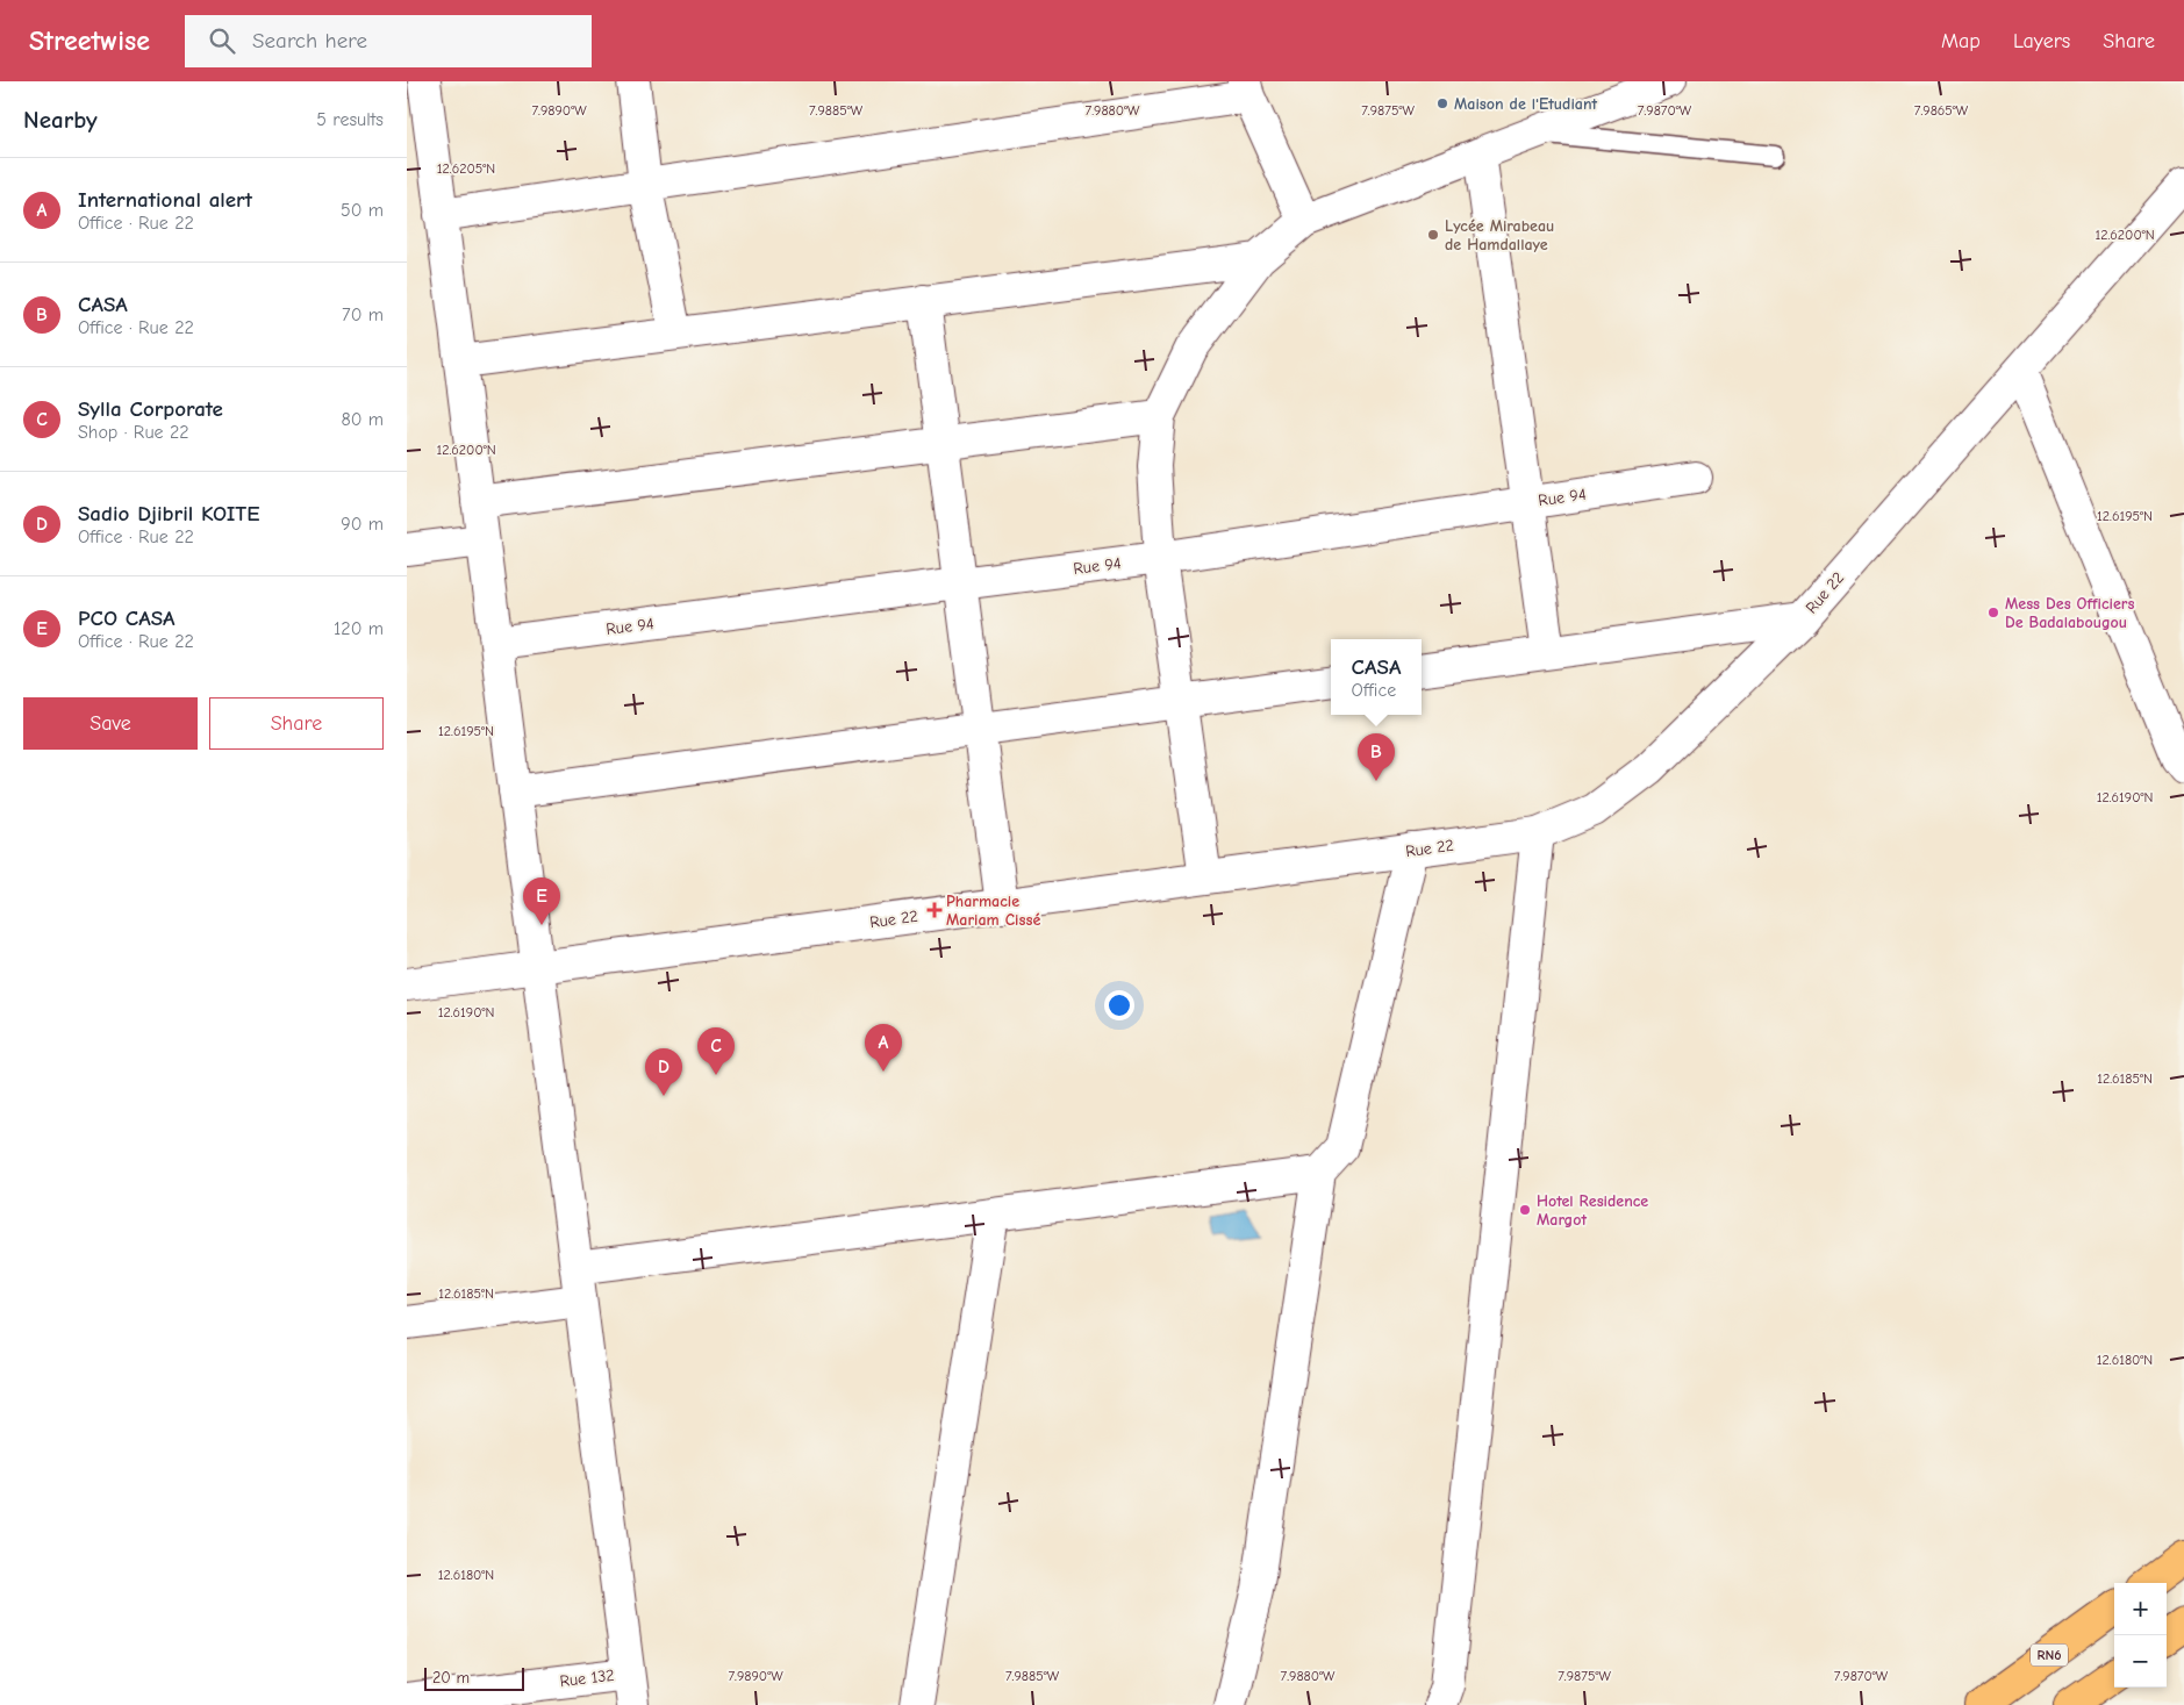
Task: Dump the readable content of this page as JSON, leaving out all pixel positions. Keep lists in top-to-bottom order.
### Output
{
  "streets": {
    "highway": ["RN6"],
    "street": ["Rue 94", "Rue 22", "Rue 132"]
  },
  "places": {
    "other": [
      "Maison de l'Etudiant",
      "Lycée Mirabeau de Hamdallaye",
      "Mess Des Officiers De Badalabougou",
      "Hotel Residence Margot"
    ],
    "health": ["Pharmacie Mariam Cissé"]
  },
  "scale_bar": "20 m",
  "page": {
    "header": "Streetwise",
    "search": "Search here",
    "nav": ["Map", "Layers", "Share"],
    "heading": ["Nearby", "5 results"],
    "list": [
      {
        "mark": "A",
        "name": "International alert",
        "note": "Office · Rue 22",
        "value": "50 m"
      },
      {
        "mark": "B",
        "name": "CASA",
        "note": "Office · Rue 22",
        "value": "70 m"
      },
      {
        "mark": "C",
        "name": "Sylla Corporate",
        "note": "Shop · Rue 22",
        "value": "80 m"
      },
      {
        "mark": "D",
        "name": "Sadio Djibril KOITE",
        "note": "Office · Rue 22",
        "value": "90 m"
      },
      {
        "mark": "E",
        "name": "PCO CASA",
        "note": "Office · Rue 22",
        "value": "120 m"
      }
    ],
    "popup": ["CASA", "Office"],
    "buttons": ["Save", "Share"],
    "pins": [
      "B",
      "E",
      "A",
      "C",
      "D"
    ],
    "map_buttons": ["+", "−"],
    "scale": "20 m"
  },
  "coordinates": [
    "7.9890°W",
    "7.9885°W",
    "7.9880°W",
    "7.9875°W",
    "7.9870°W",
    "7.9865°W",
    "12.6205°N",
    "12.6200°N",
    "12.6195°N",
    "12.6190°N",
    "12.6185°N",
    "12.6180°N"
  ]
}
